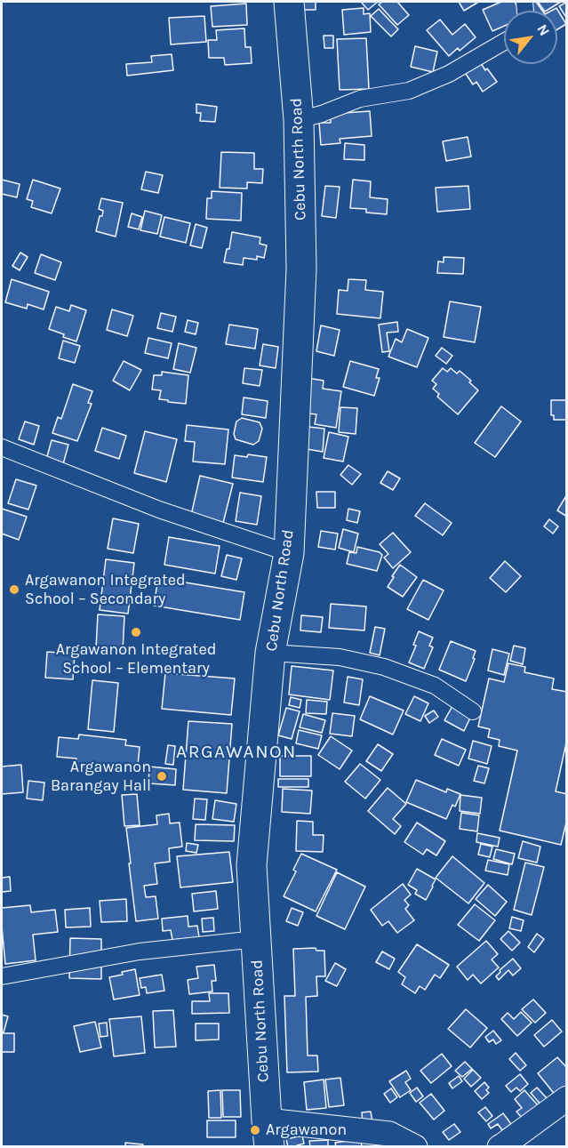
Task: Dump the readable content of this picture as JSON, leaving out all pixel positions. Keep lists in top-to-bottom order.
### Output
{
  "streets": {
    "highway": ["Cebu North Road"]
  },
  "districts": ["ARGAWANON"],
  "places": [
    "Argawanon Integrated School – Secondary",
    "Argawanon Integrated School – Elementary",
    "Argawanon Barangay Hall",
    "Argawanon"
  ],
  "north": "top right"
}
